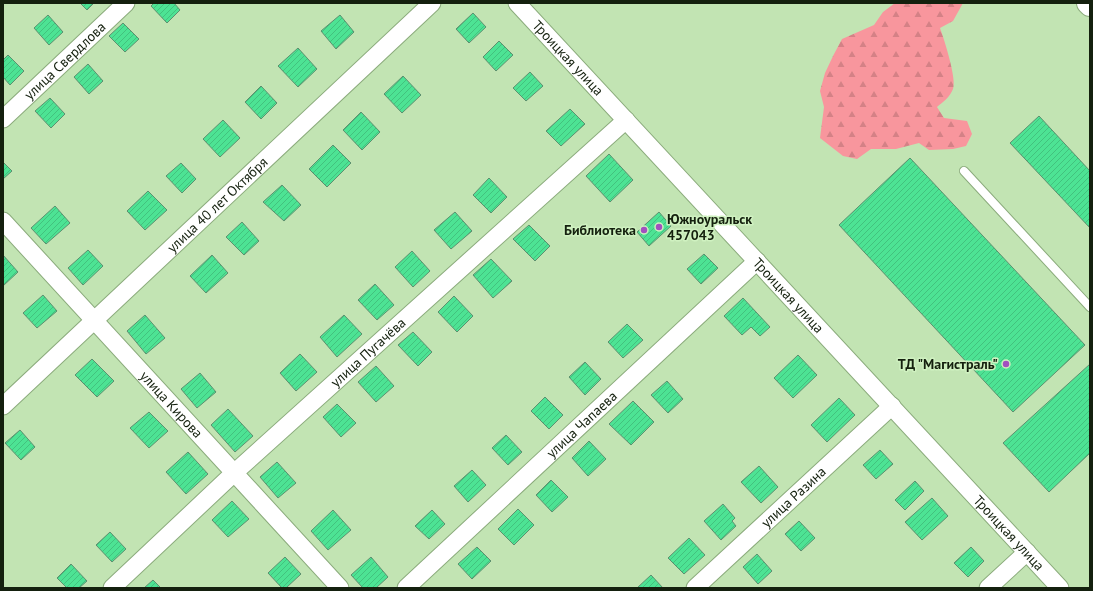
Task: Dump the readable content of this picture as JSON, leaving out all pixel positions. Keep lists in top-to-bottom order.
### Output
{
  "streets": {
    "street": [
      "Троицкая улица",
      "улица Свердлова",
      "улица 40 лет Октября",
      "улица Пугачёва",
      "улица Кирова",
      "улица Чапаева",
      "улица Разина"
    ]
  },
  "crossings": [
    ["Троицкая улица", "улица Пугачёва"],
    ["Троицкая улица", "улица Чапаева"],
    ["Троицкая улица", "улица Разина"],
    ["улица 40 лет Октября", "улица Кирова"],
    ["улица Пугачёва", "улица Кирова"]
  ],
  "places": ["Южноуральск 457043", "Библиотека", "ТД \"Магистраль\""]
}
